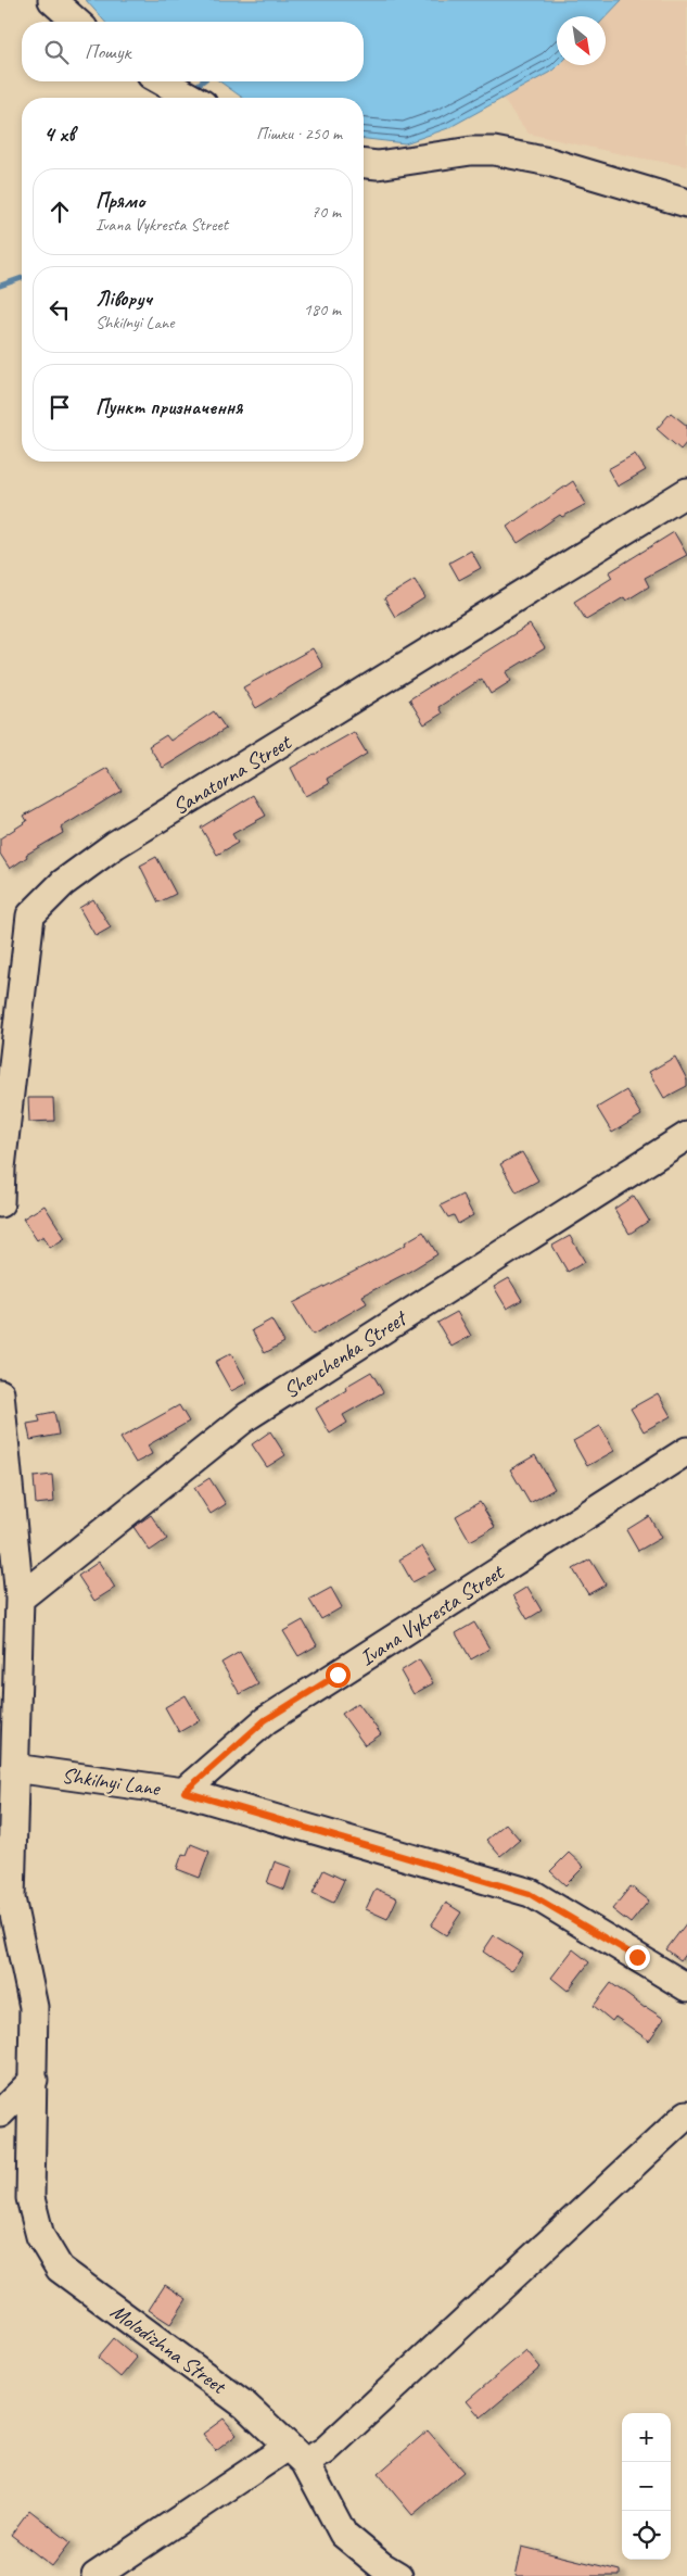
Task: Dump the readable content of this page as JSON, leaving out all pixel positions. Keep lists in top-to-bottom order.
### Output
{
  "streets": {
    "street": [
      "Sanatorna Street",
      "Shevchenka Street",
      "Ivana Vykresta Street",
      "Shkilnyi Lane",
      "Molodizhna Street"
    ]
  },
  "crossings": [
    ["Ivana Vykresta Street", "Shkilnyi Lane"]
  ],
  "north": "bottom right",
  "page": {
    "search": "Пошук",
    "heading": ["4 хв", "Пішки · 250 m"],
    "list": [
      ["Прямо", "Ivana Vykresta Street", "70 m"],
      ["Ліворуч", "Shkilnyi Lane", "180 m"],
      "Пункт призначення"
    ],
    "map_buttons": ["+", "−"]
  }
}
